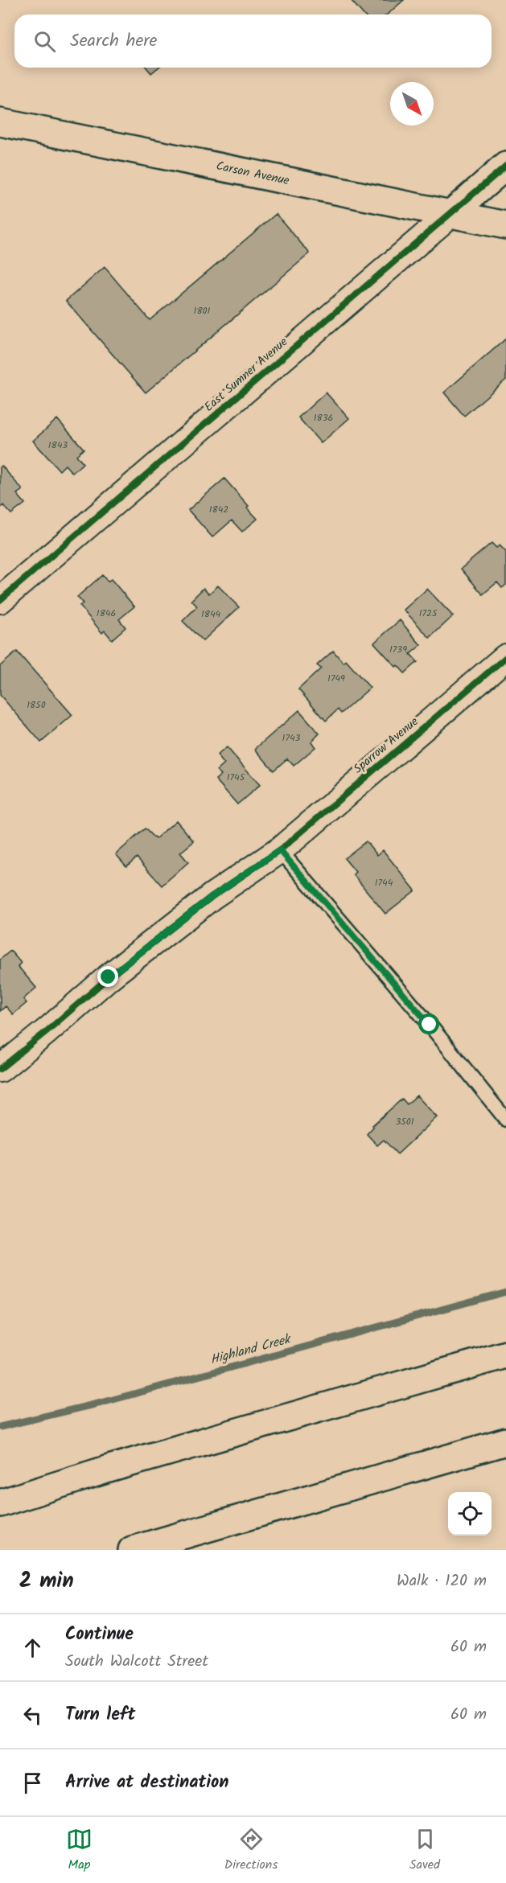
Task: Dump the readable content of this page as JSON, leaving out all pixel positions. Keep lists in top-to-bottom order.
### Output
{
  "streets": {
    "main road": ["Carson Avenue", "East Sumner Avenue"],
    "street": ["Sparrow Avenue"]
  },
  "crossings": [
    ["Carson Avenue", "East Sumner Avenue"]
  ],
  "water": ["Highland Creek"],
  "house_numbers": [
    "1801",
    "1836",
    "1843",
    "1842",
    "1846",
    "1725",
    "1844",
    "1739",
    "1749",
    "1850",
    "1743",
    "1745",
    "1744",
    "3501"
  ],
  "north": "bottom right",
  "page": {
    "search": "Search here",
    "heading": ["2 min", "Walk · 120 m"],
    "list": [
      ["Continue", "South Walcott Street", "60 m"],
      ["Turn left", "60 m"],
      "Arrive at destination"
    ],
    "nav": ["Map", "Directions", "Saved"]
  }
}
